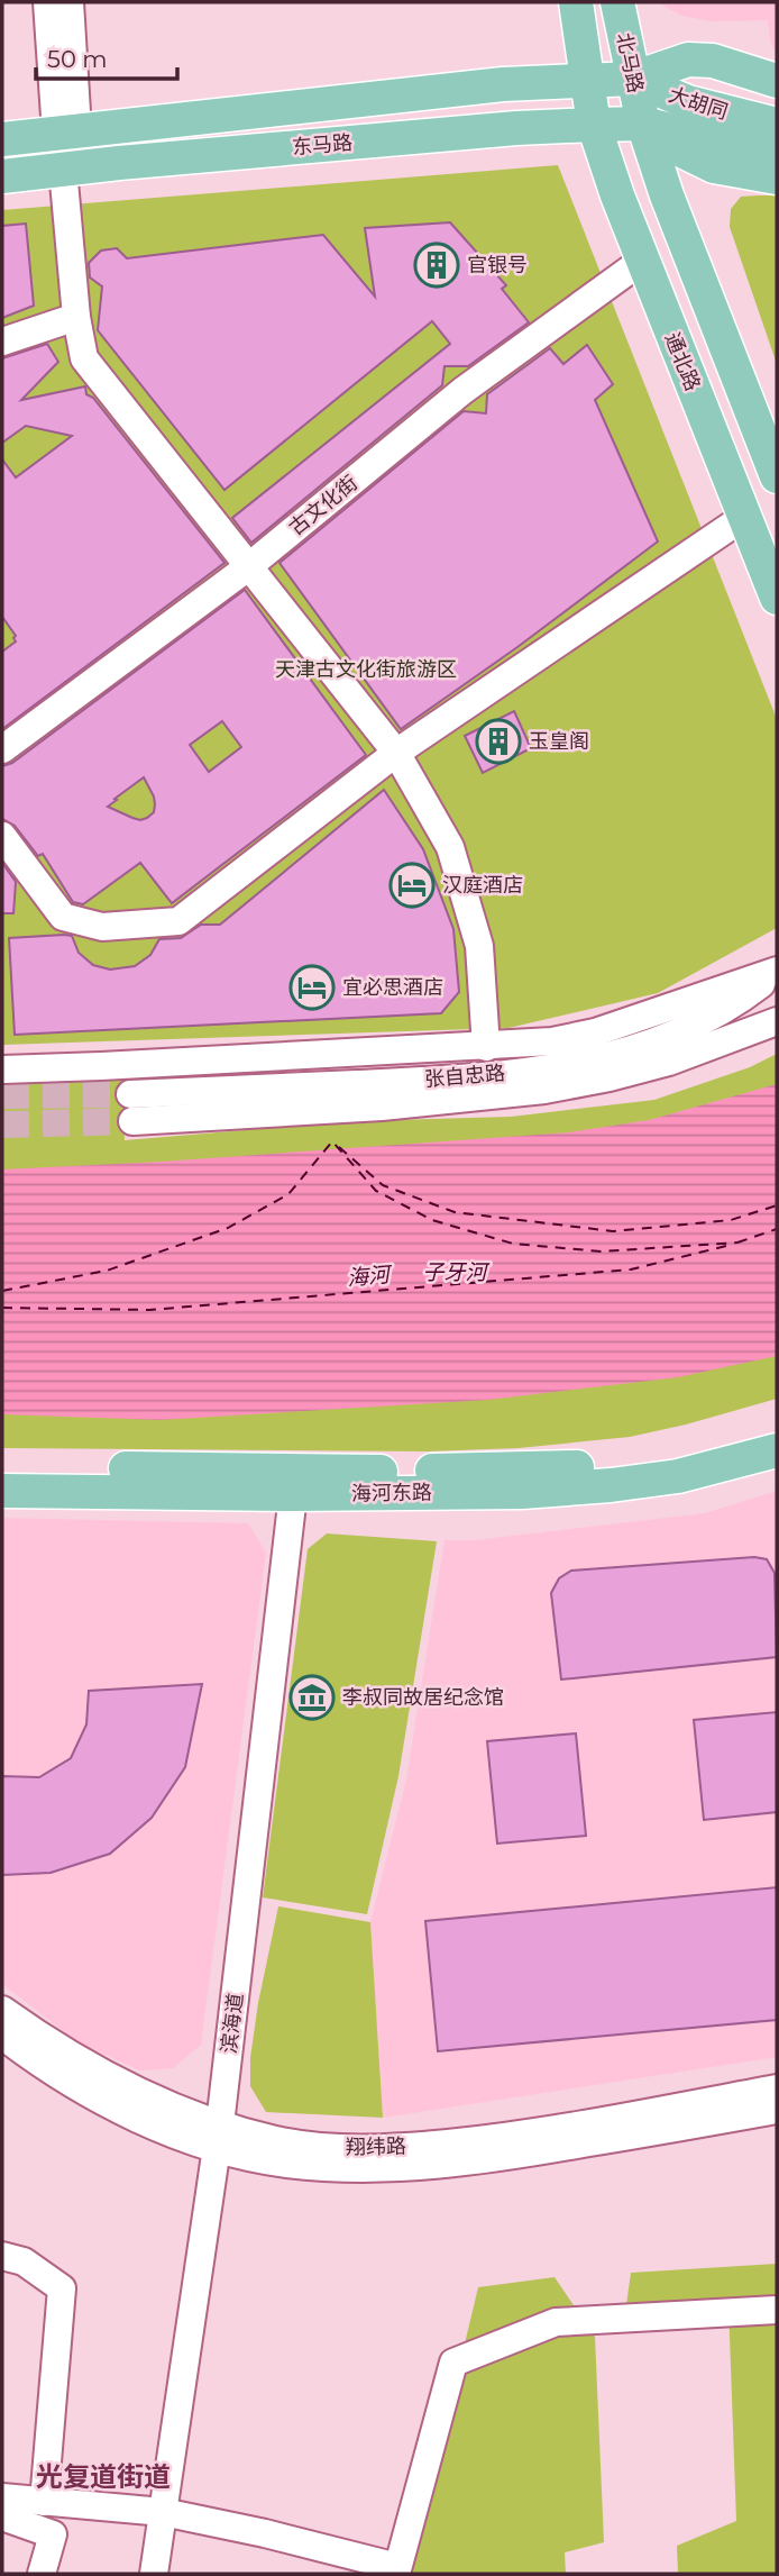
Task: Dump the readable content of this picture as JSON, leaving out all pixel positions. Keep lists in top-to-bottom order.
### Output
{
  "streets": {
    "main road": [
      "北马路",
      "大胡同",
      "东马路",
      "通北路",
      "海河东路"
    ],
    "street": [
      "古文化街",
      "张自忠路",
      "滨海道",
      "翔纬路"
    ]
  },
  "crossings": [
    ["北马路", "大胡同"],
    ["北马路", "东马路"],
    ["大胡同", "东马路"],
    ["东马路", "通北路"],
    ["通北路", "古文化街"],
    ["海河东路", "滨海道"],
    ["滨海道", "翔纬路"]
  ],
  "districts": ["光复道街道"],
  "water": ["子牙河", "海河"],
  "parks": ["天津古文化街旅游区"],
  "places": {
    "building": ["官银号", "玉皇阁"],
    "hotel": ["汉庭酒店", "宜必思酒店"],
    "museum": ["李叔同故居纪念馆"]
  },
  "scale_bar": "50 m"
}
